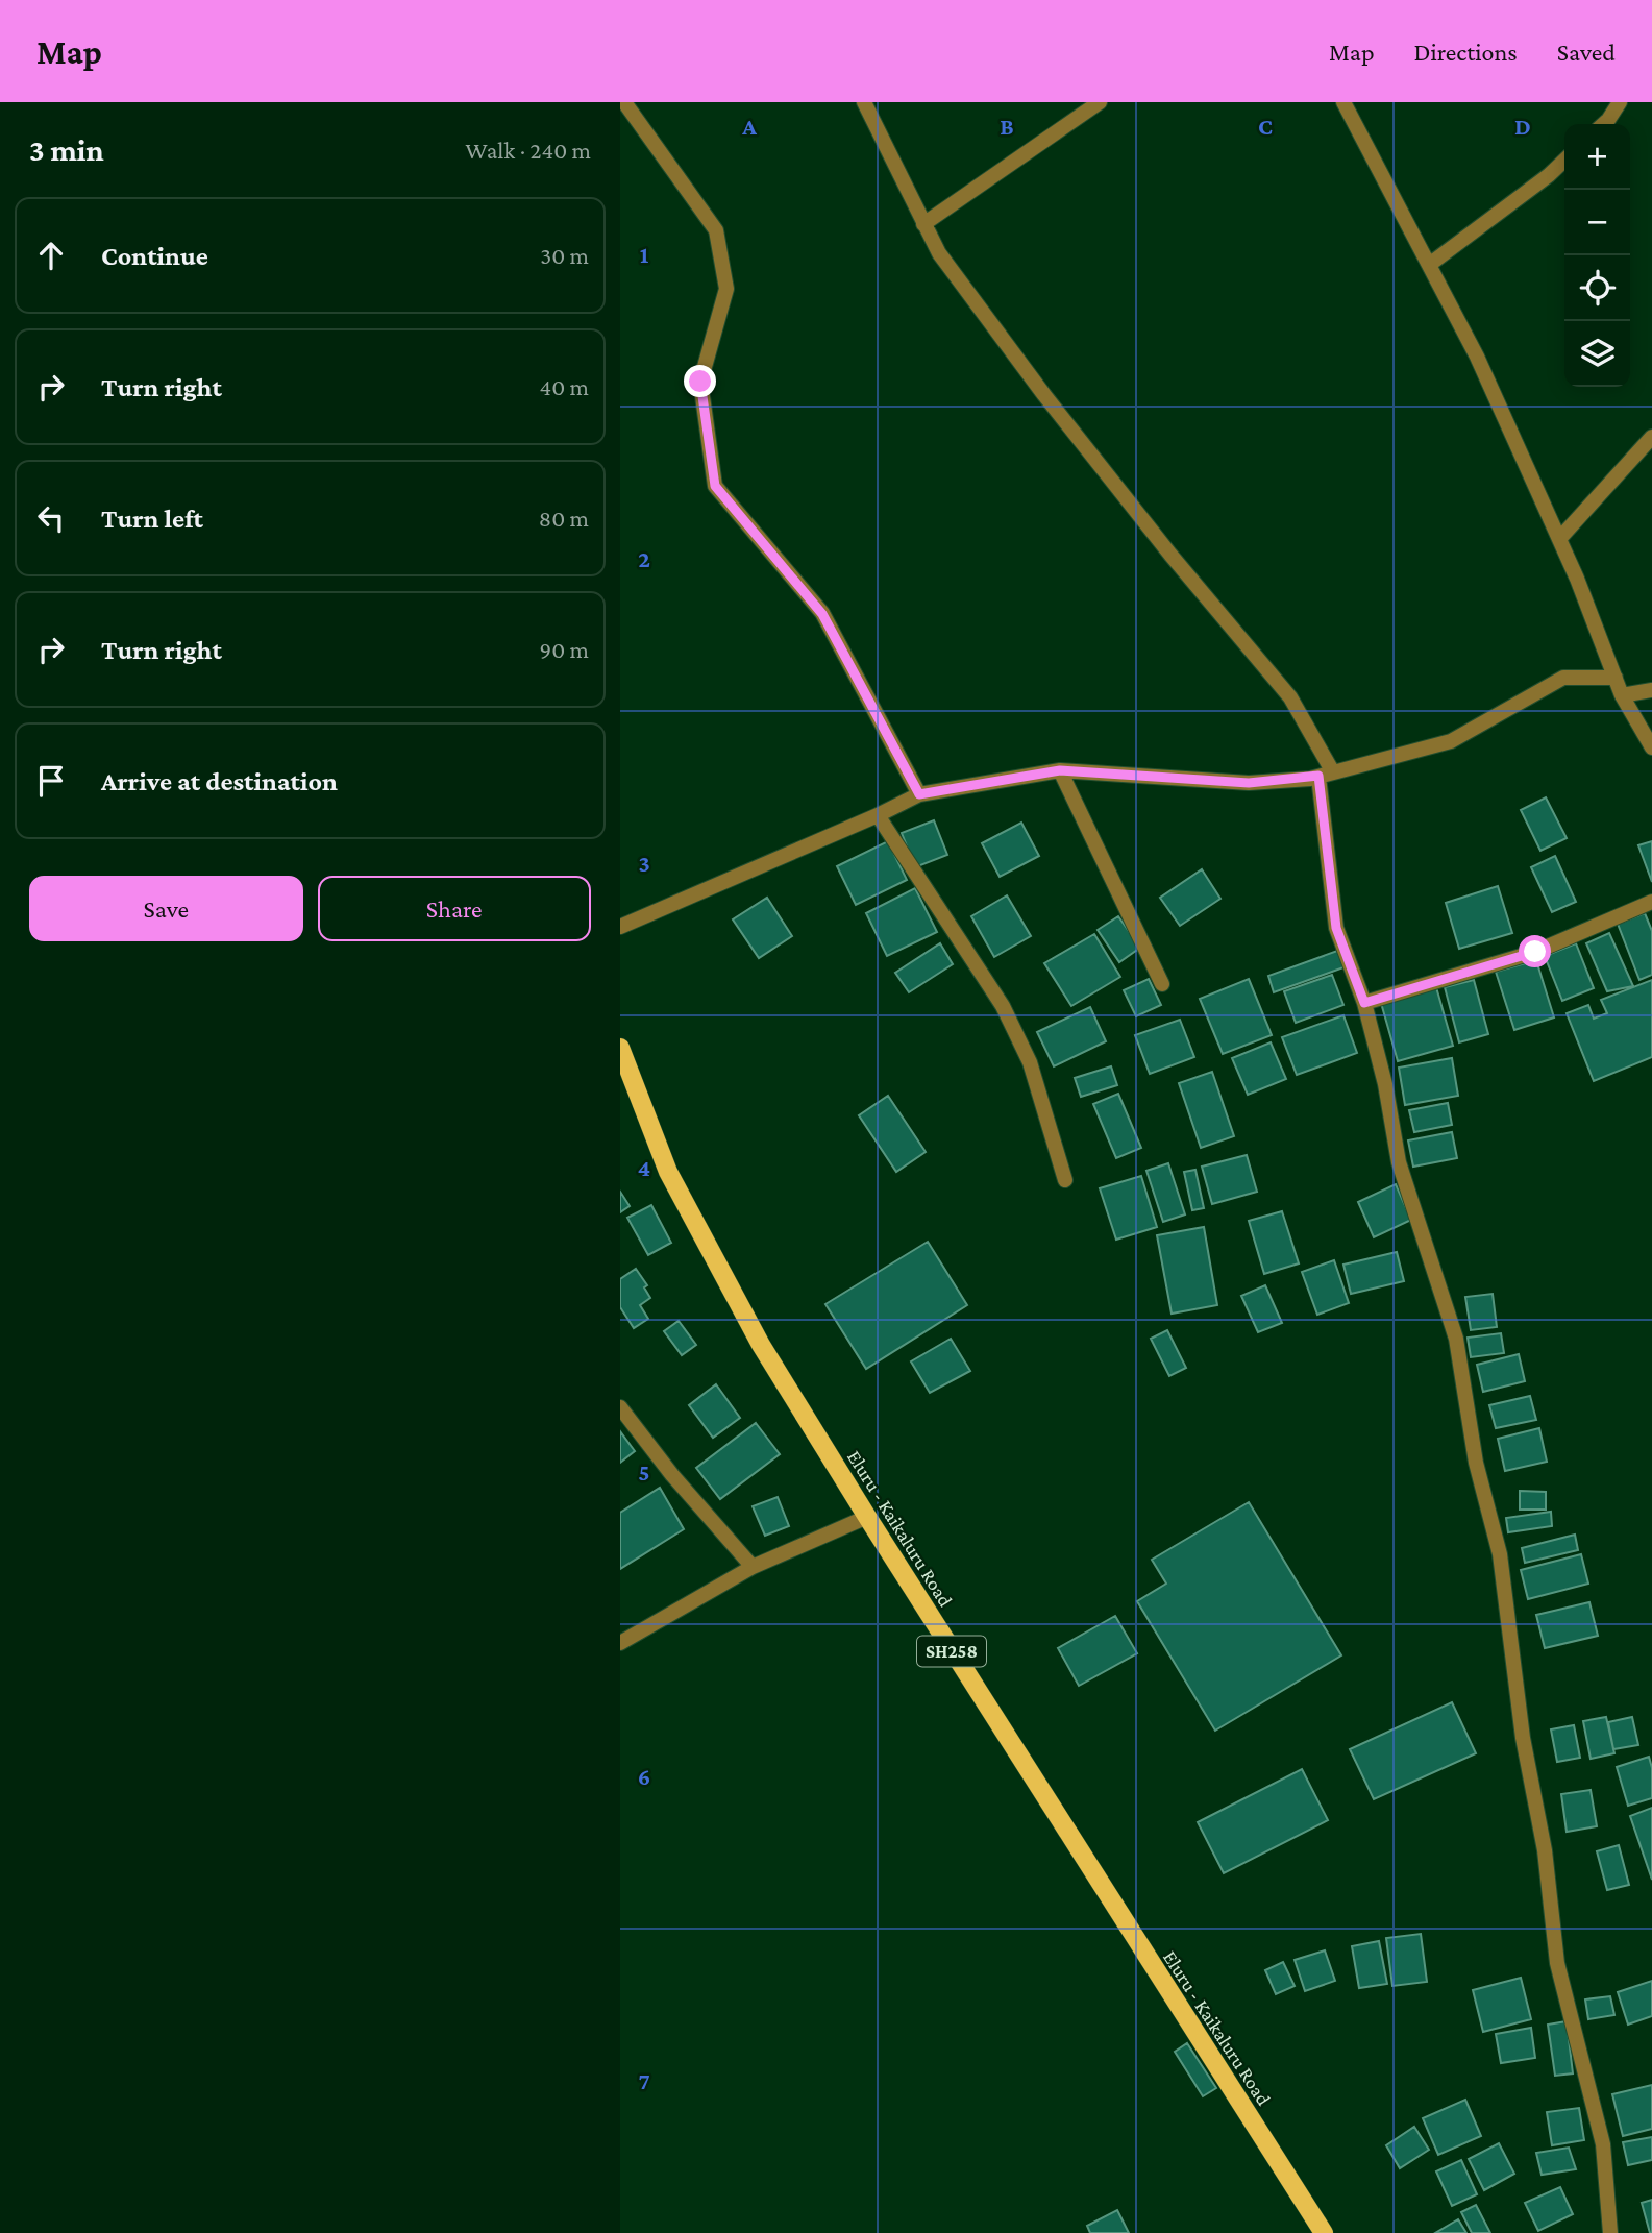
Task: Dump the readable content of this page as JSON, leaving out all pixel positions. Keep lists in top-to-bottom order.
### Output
{
  "streets": {
    "main road": ["Eluru - Kaikaluru Road", "SH258"]
  },
  "page": {
    "header": "Map",
    "nav": ["Map", "Directions", "Saved"],
    "heading": ["3 min", "Walk · 240 m"],
    "map_buttons": ["+", "−"],
    "list": [
      ["Continue", "30 m"],
      ["Turn right", "40 m"],
      ["Turn left", "80 m"],
      ["Turn right", "90 m"],
      "Arrive at destination"
    ],
    "buttons": ["Save", "Share"]
  },
  "grid": {
    "columns": [
      "A",
      "B",
      "C",
      "D"
    ],
    "rows": [
      "1",
      "2",
      "3",
      "4",
      "5",
      "6",
      "7"
    ]
  }
}
